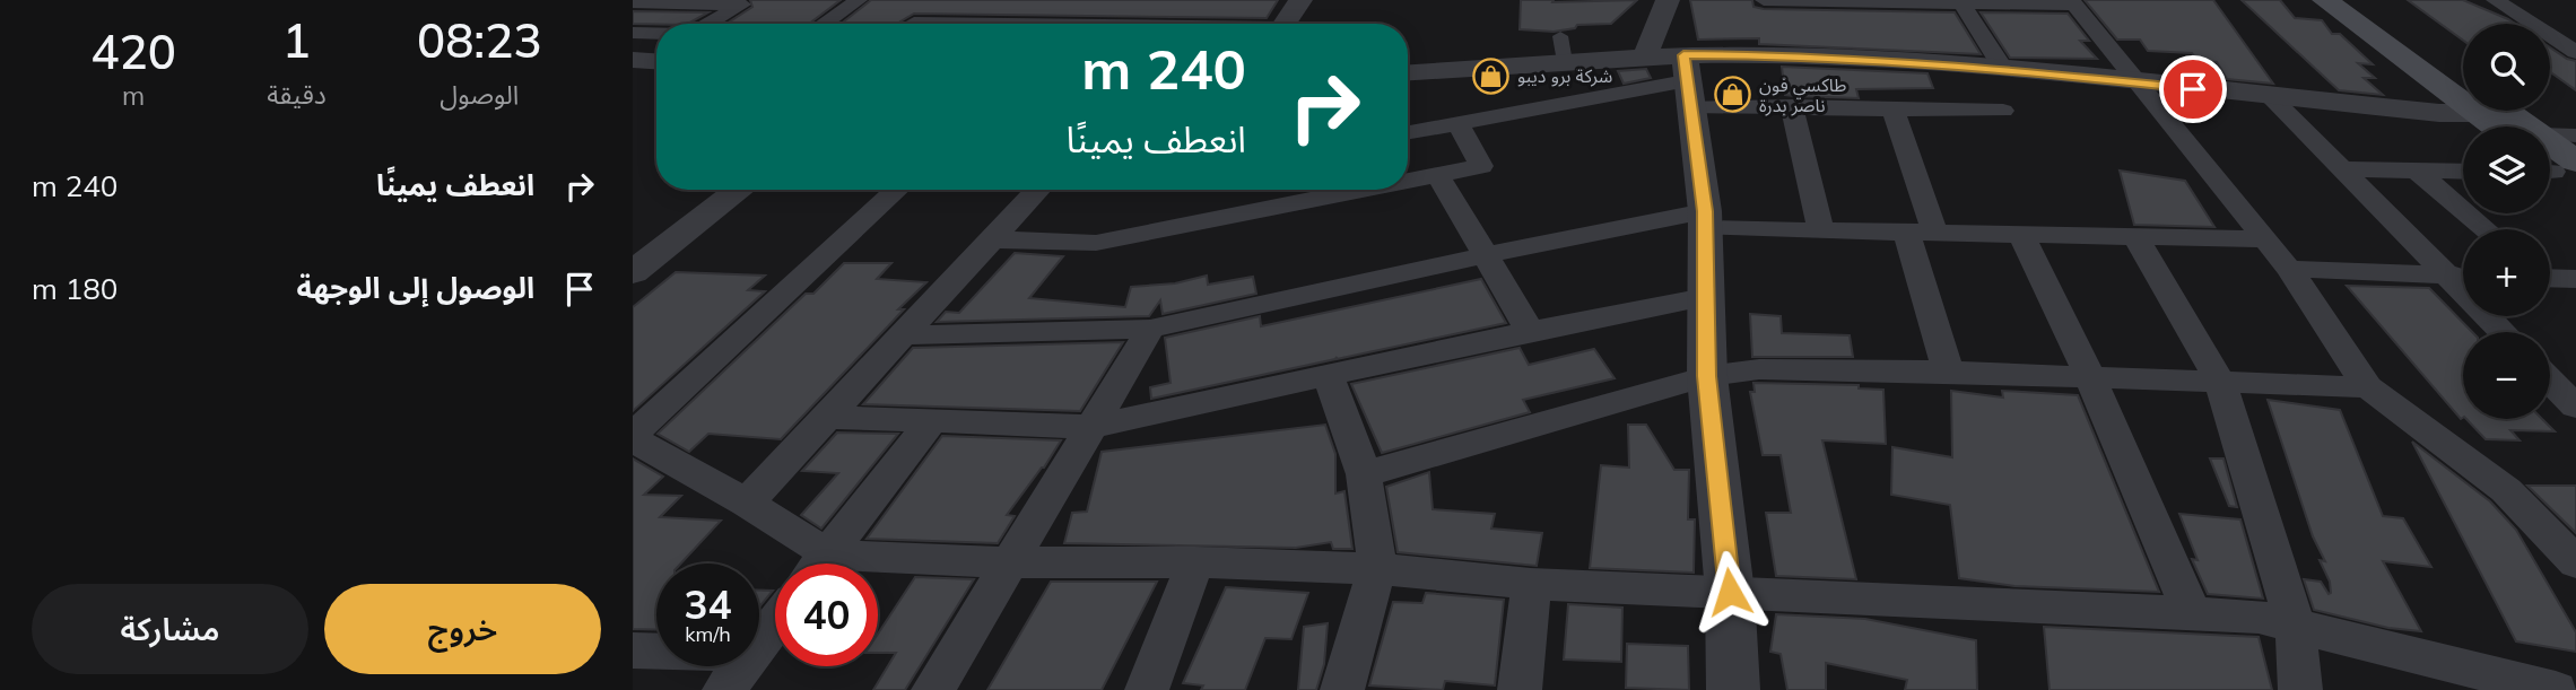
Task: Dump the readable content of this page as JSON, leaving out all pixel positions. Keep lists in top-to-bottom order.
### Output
{
  "places": {
    "shop": ["شركة برو ديبو", "طاكسي فون ناصر بدرة"]
  },
  "page": {
    "eta": [
      "08:23",
      "الوصول",
      "1",
      "دقيقة",
      "420",
      "m"
    ],
    "map_buttons": ["+", "−"],
    "turn": ["240 m", "انعطف يمينًا"],
    "list": [
      {
        "name": "انعطف يمينًا",
        "value": "240 m"
      },
      {
        "name": "الوصول إلى الوجهة",
        "value": "180 m"
      }
    ],
    "speed": "34 km/h",
    "limit": "40",
    "buttons": ["خروج", "مشاركة"]
  }
}
